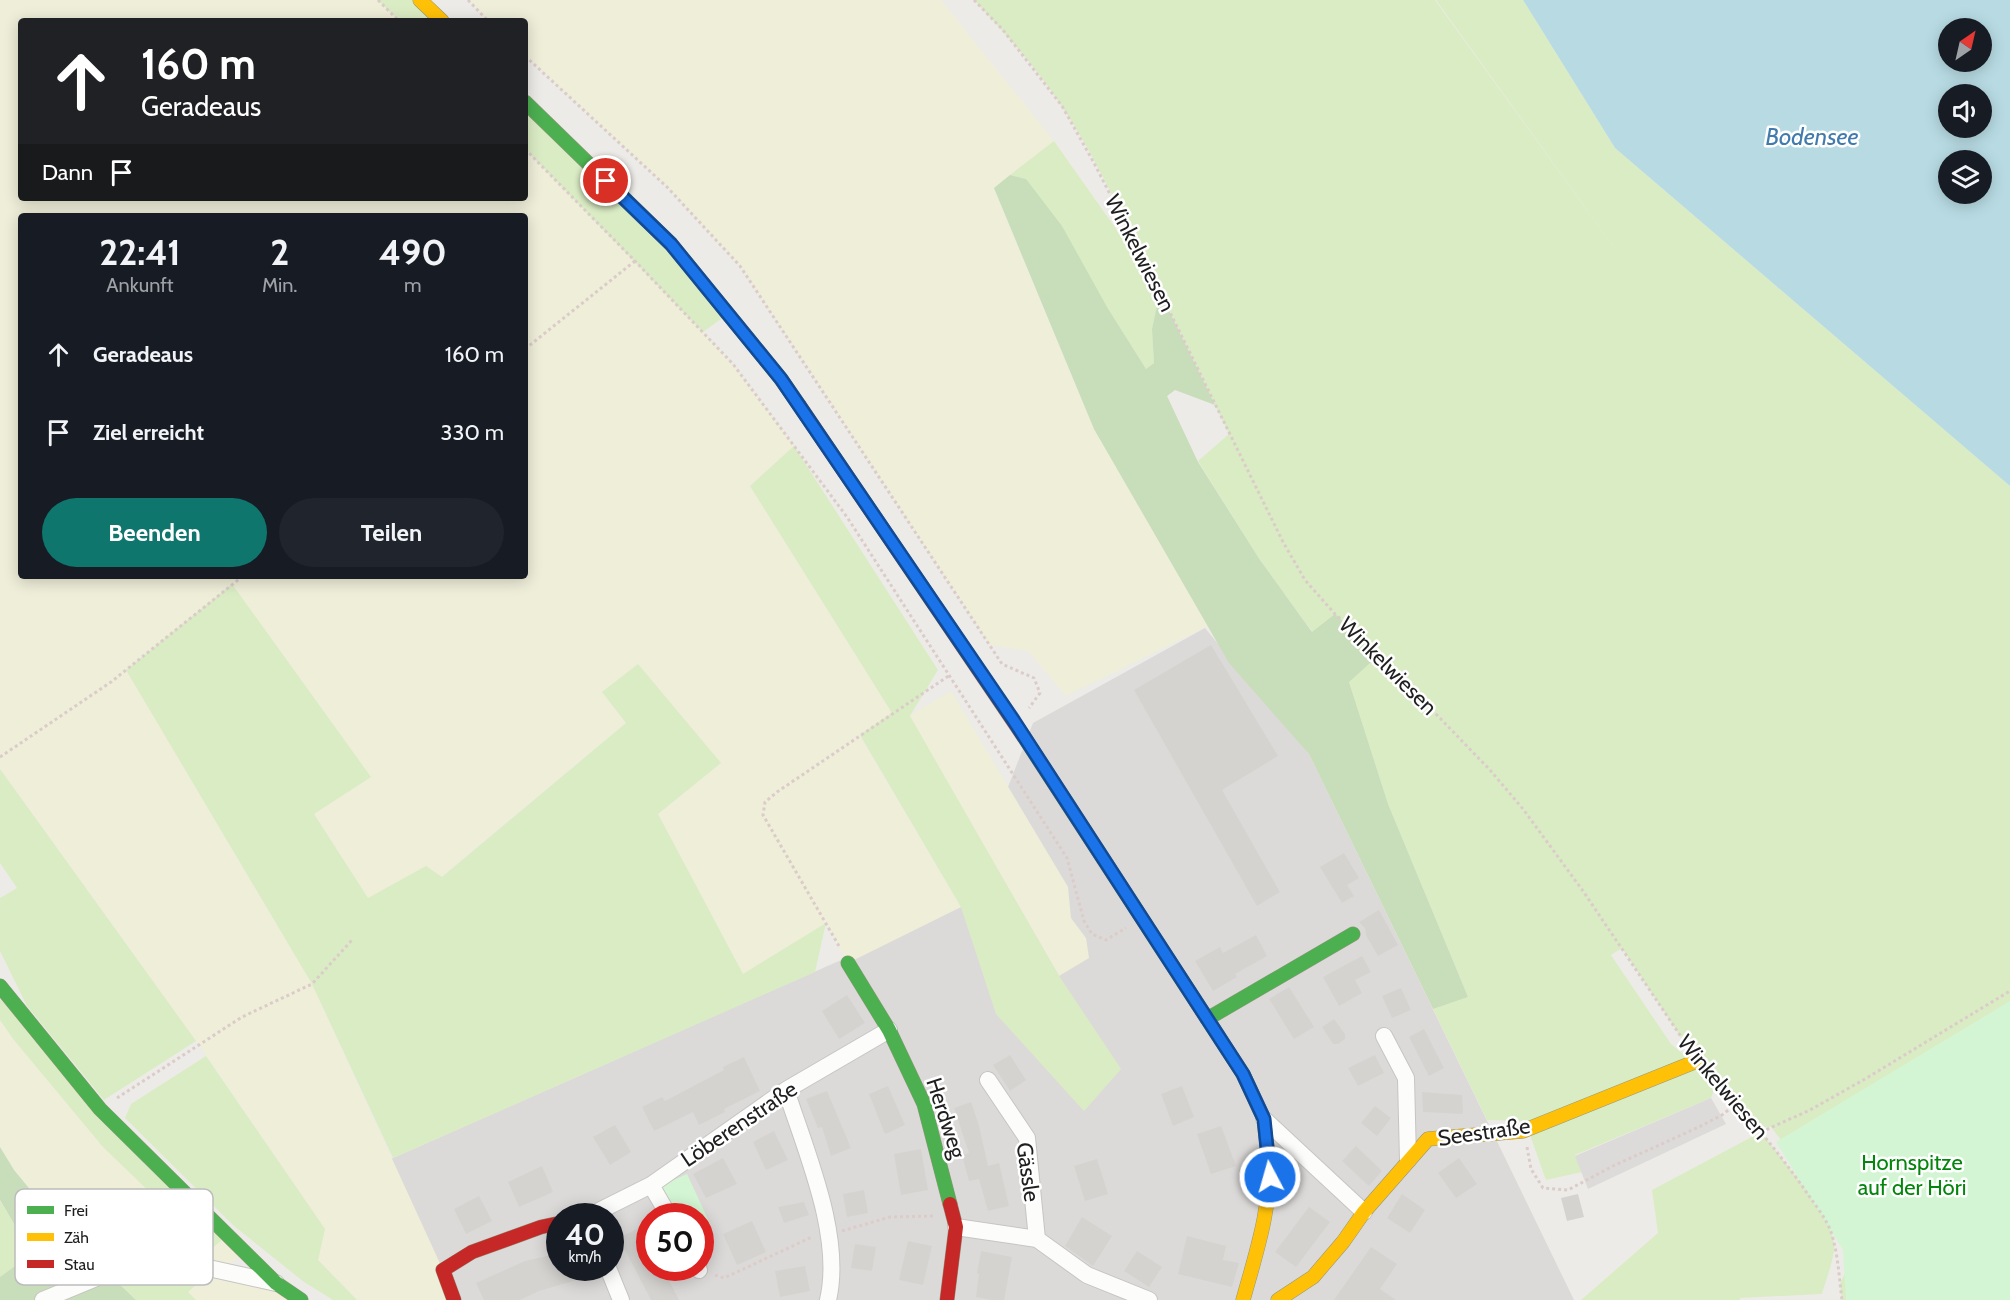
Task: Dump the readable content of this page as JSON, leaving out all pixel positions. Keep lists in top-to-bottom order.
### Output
{
  "streets": {
    "street": [
      "Herdweg",
      "Löberenstraße",
      "Seestraße",
      "Gässle"
    ],
    "path": ["Winkelwiesen"]
  },
  "crossings": [
    ["Winkelwiesen", "Seestraße"],
    ["Herdweg", "Löberenstraße"],
    ["Herdweg", "Gässle"]
  ],
  "water": ["Bodensee"],
  "parks": ["Hornspitze auf der Höri"],
  "legend": ["Frei", "Zäh", "Stau"],
  "north": "top right",
  "page": {
    "turn": ["160 m", "Geradeaus"],
    "then": "Dann",
    "eta": [
      "22:41",
      "Ankunft",
      "2",
      "Min.",
      "490",
      "m"
    ],
    "list": [
      {
        "name": "Geradeaus",
        "value": "160 m"
      },
      {
        "name": "Ziel erreicht",
        "value": "330 m"
      }
    ],
    "buttons": ["Beenden", "Teilen"],
    "speed": "40 km/h",
    "limit": "50"
  }
}
